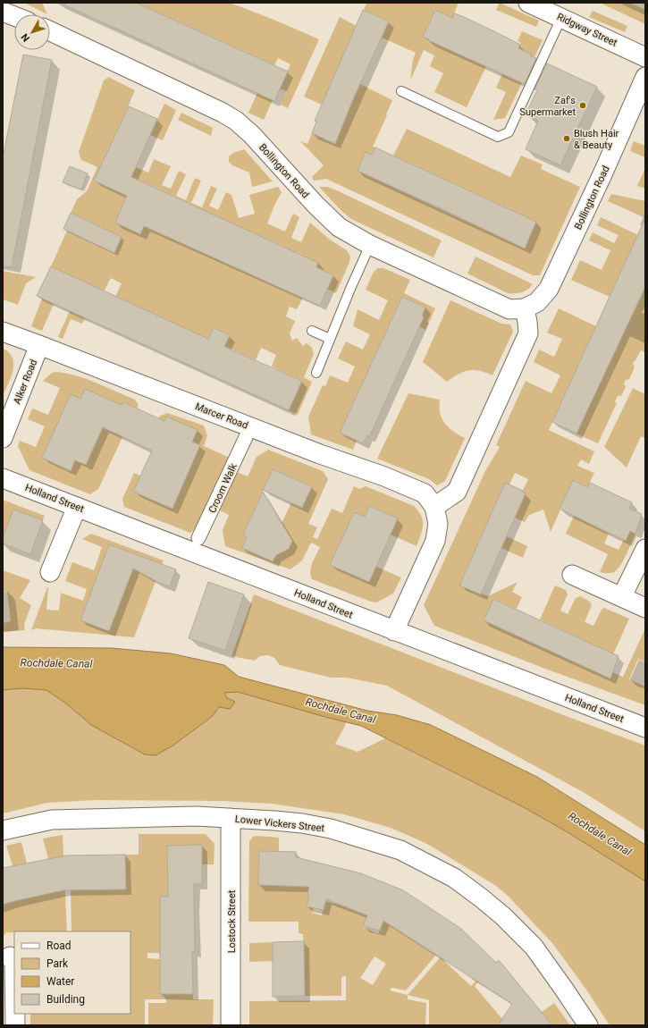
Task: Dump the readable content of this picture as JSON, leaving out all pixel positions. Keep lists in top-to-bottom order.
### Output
{
  "streets": {
    "street": [
      "Ridgway Street",
      "Bollington Road",
      "Alker Road",
      "Marcer Road",
      "Croom Walk",
      "Holland Street",
      "Lower Vickers Street",
      "Lostock Street"
    ]
  },
  "crossings": [
    ["Alker Road", "Marcer Road"],
    ["Marcer Road", "Holland Street"],
    ["Lower Vickers Street", "Lostock Street"]
  ],
  "water": ["Rochdale Canal"],
  "places": ["Zaf's Supermarket", "Blush Hair & Beauty"],
  "legend": [
    "Road",
    "Park",
    "Water",
    "Building"
  ],
  "north": "bottom left"
}
